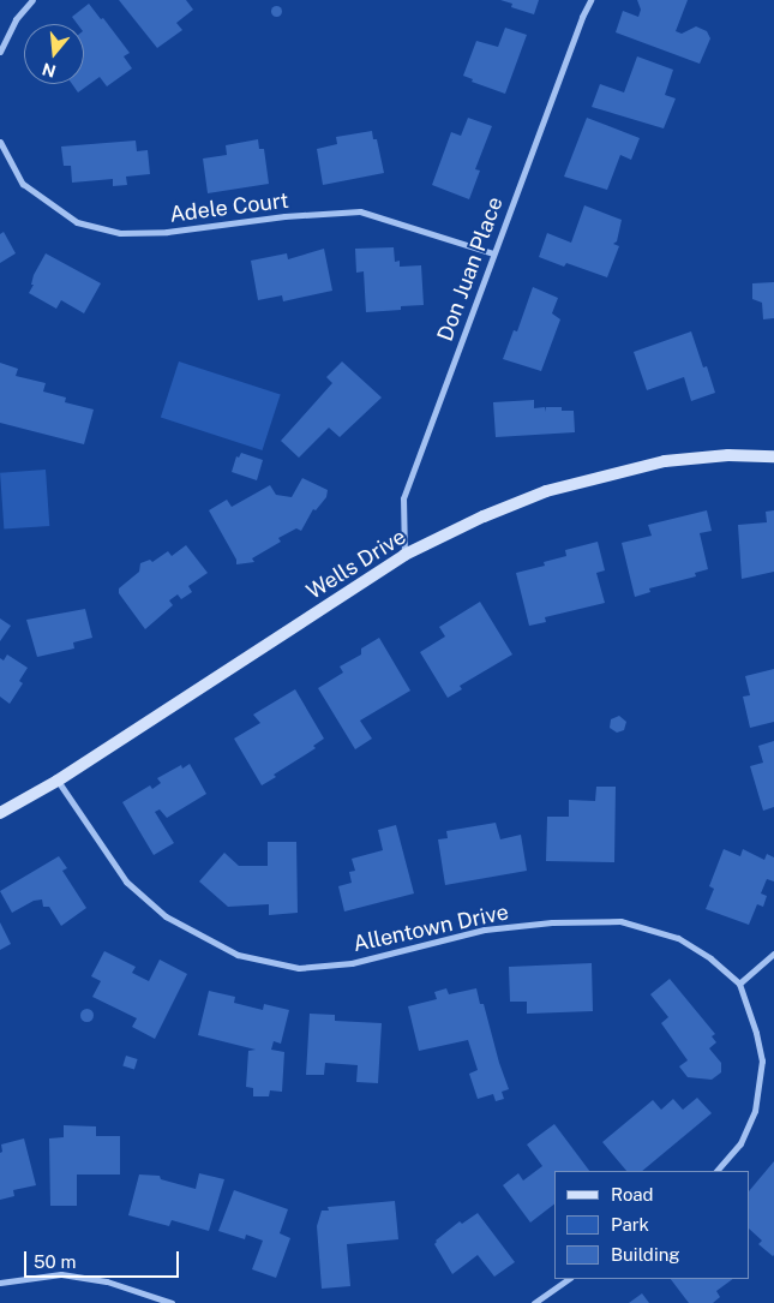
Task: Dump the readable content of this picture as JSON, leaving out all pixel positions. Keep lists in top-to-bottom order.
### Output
{
  "streets": {
    "main road": ["Wells Drive"],
    "street": ["Adele Court", "Don Juan Place", "Allentown Drive"]
  },
  "crossings": [
    ["Adele Court", "Don Juan Place"],
    ["Don Juan Place", "Wells Drive"],
    ["Wells Drive", "Allentown Drive"]
  ],
  "legend": ["Road", "Park", "Building"],
  "scale_bar": "50 m",
  "north": "bottom"
}
